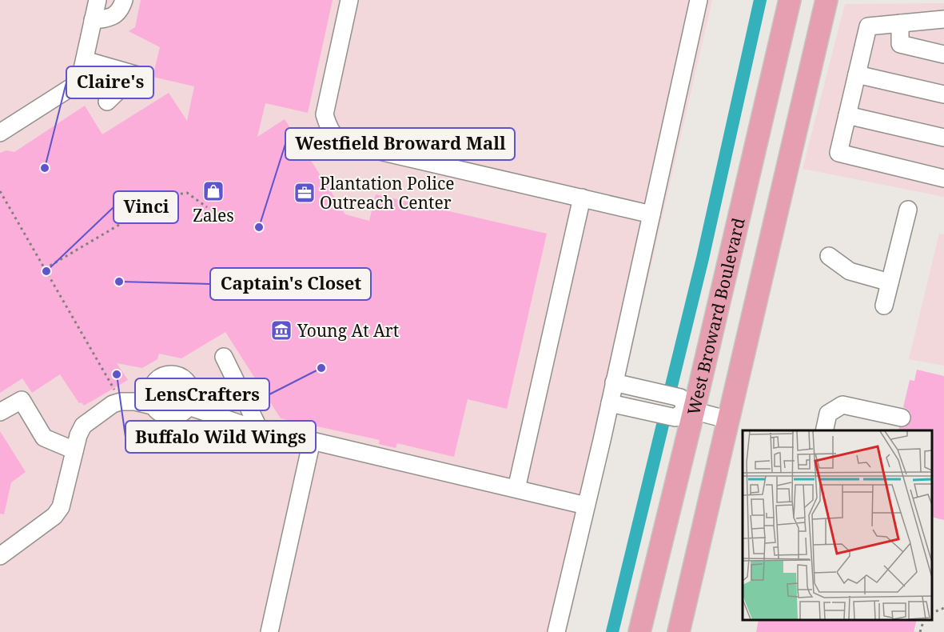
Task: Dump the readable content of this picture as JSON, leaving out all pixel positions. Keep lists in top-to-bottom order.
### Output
{
  "streets": {
    "main road": ["West Broward Boulevard"]
  },
  "places": {
    "other": [
      "Claire's",
      "Westfield Broward Mall",
      "Vinci",
      "Captain's Closet",
      "LensCrafters",
      "Buffalo Wild Wings"
    ],
    "shop": ["Zales"],
    "office": ["Plantation Police Outreach Center"],
    "museum": ["Young At Art"]
  }
}
